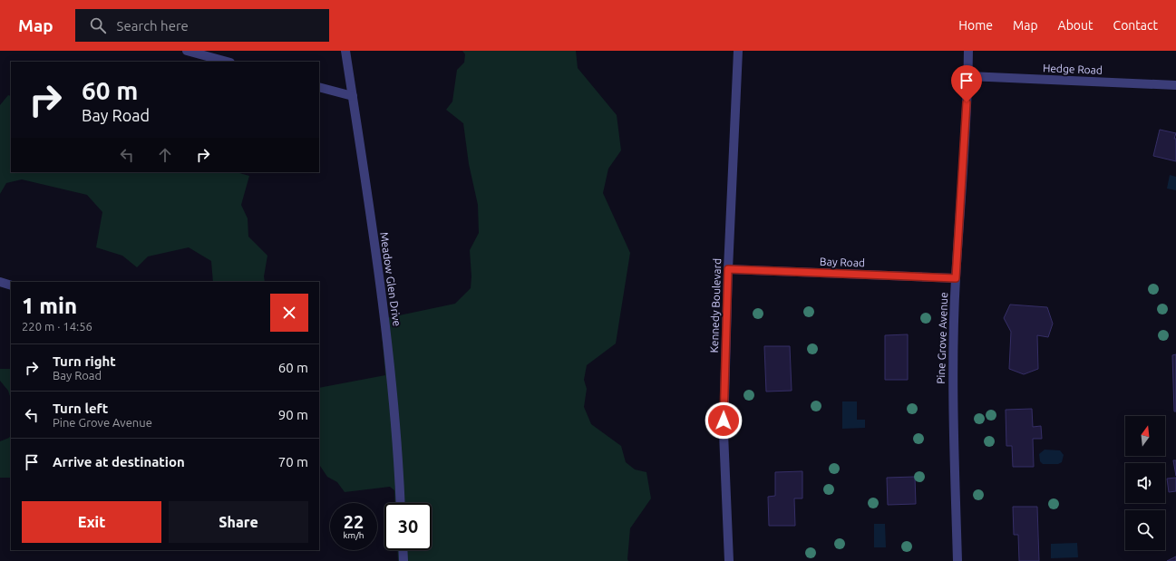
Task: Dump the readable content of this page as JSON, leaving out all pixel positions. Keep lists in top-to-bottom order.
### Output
{
  "streets": {
    "street": [
      "Hedge Road",
      "Bay Road",
      "Meadow Glen Drive",
      "Kennedy Boulevard",
      "Pine Grove Avenue"
    ]
  },
  "crossings": [
    ["Hedge Road", "Pine Grove Avenue"],
    ["Bay Road", "Kennedy Boulevard"],
    ["Bay Road", "Pine Grove Avenue"]
  ],
  "north": "top",
  "page": {
    "header": "Map",
    "search": "Search here",
    "nav": [
      "Home",
      "Map",
      "About",
      "Contact"
    ],
    "turn": ["60 m", "Bay Road"],
    "heading": ["1 min", "220 m · 14:56"],
    "list": [
      {
        "name": "Turn right",
        "note": "Bay Road",
        "value": "60 m"
      },
      {
        "name": "Turn left",
        "note": "Pine Grove Avenue",
        "value": "90 m"
      },
      {
        "name": "Arrive at destination",
        "value": "70 m"
      }
    ],
    "buttons": ["Exit", "Share"],
    "speed": "22 km/h",
    "limit": "30"
  }
}
